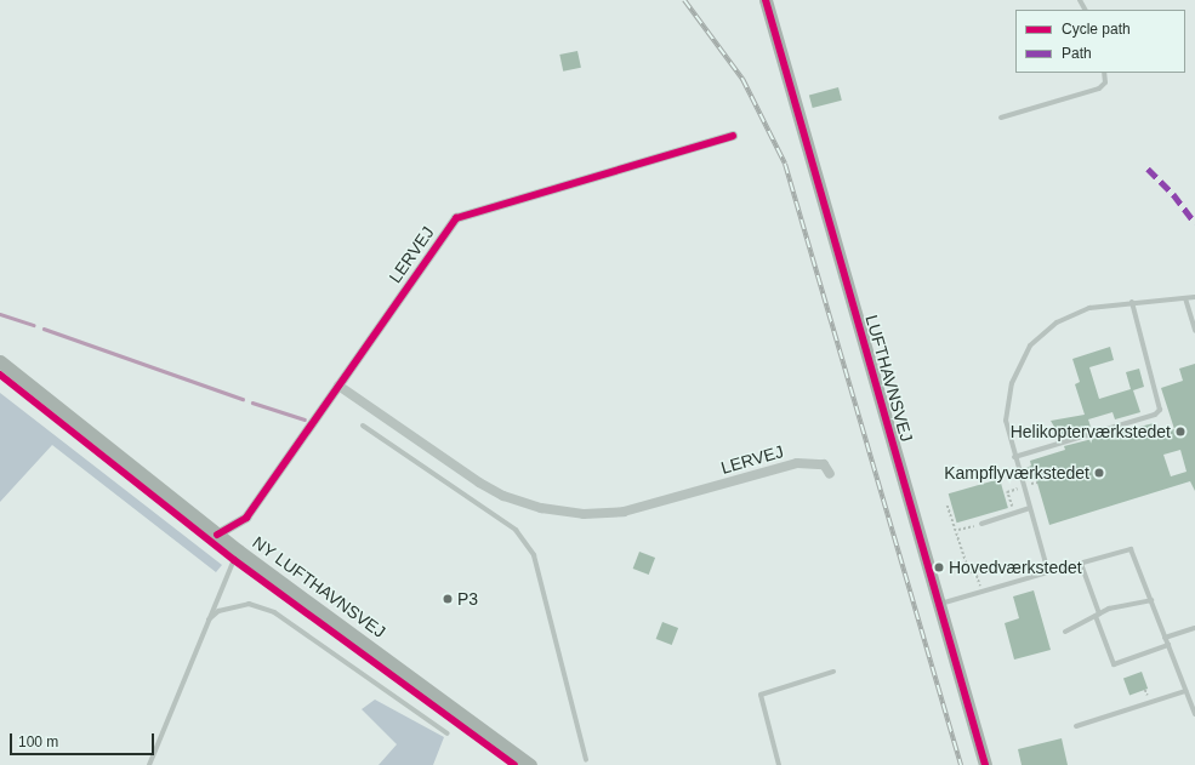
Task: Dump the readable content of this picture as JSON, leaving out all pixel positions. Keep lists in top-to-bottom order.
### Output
{
  "streets": {
    "street": ["LERVEJ", "LUFTHAVNSVEJ", "NY LUFTHAVNSVEJ"]
  },
  "crossings": [
    ["LERVEJ", "NY LUFTHAVNSVEJ"]
  ],
  "places": [
    "Helikopterværkstedet",
    "Kampflyværkstedet",
    "Hovedværkstedet",
    "P3"
  ],
  "legend": ["Cycle path", "Path"],
  "scale_bar": "100 m"
}
